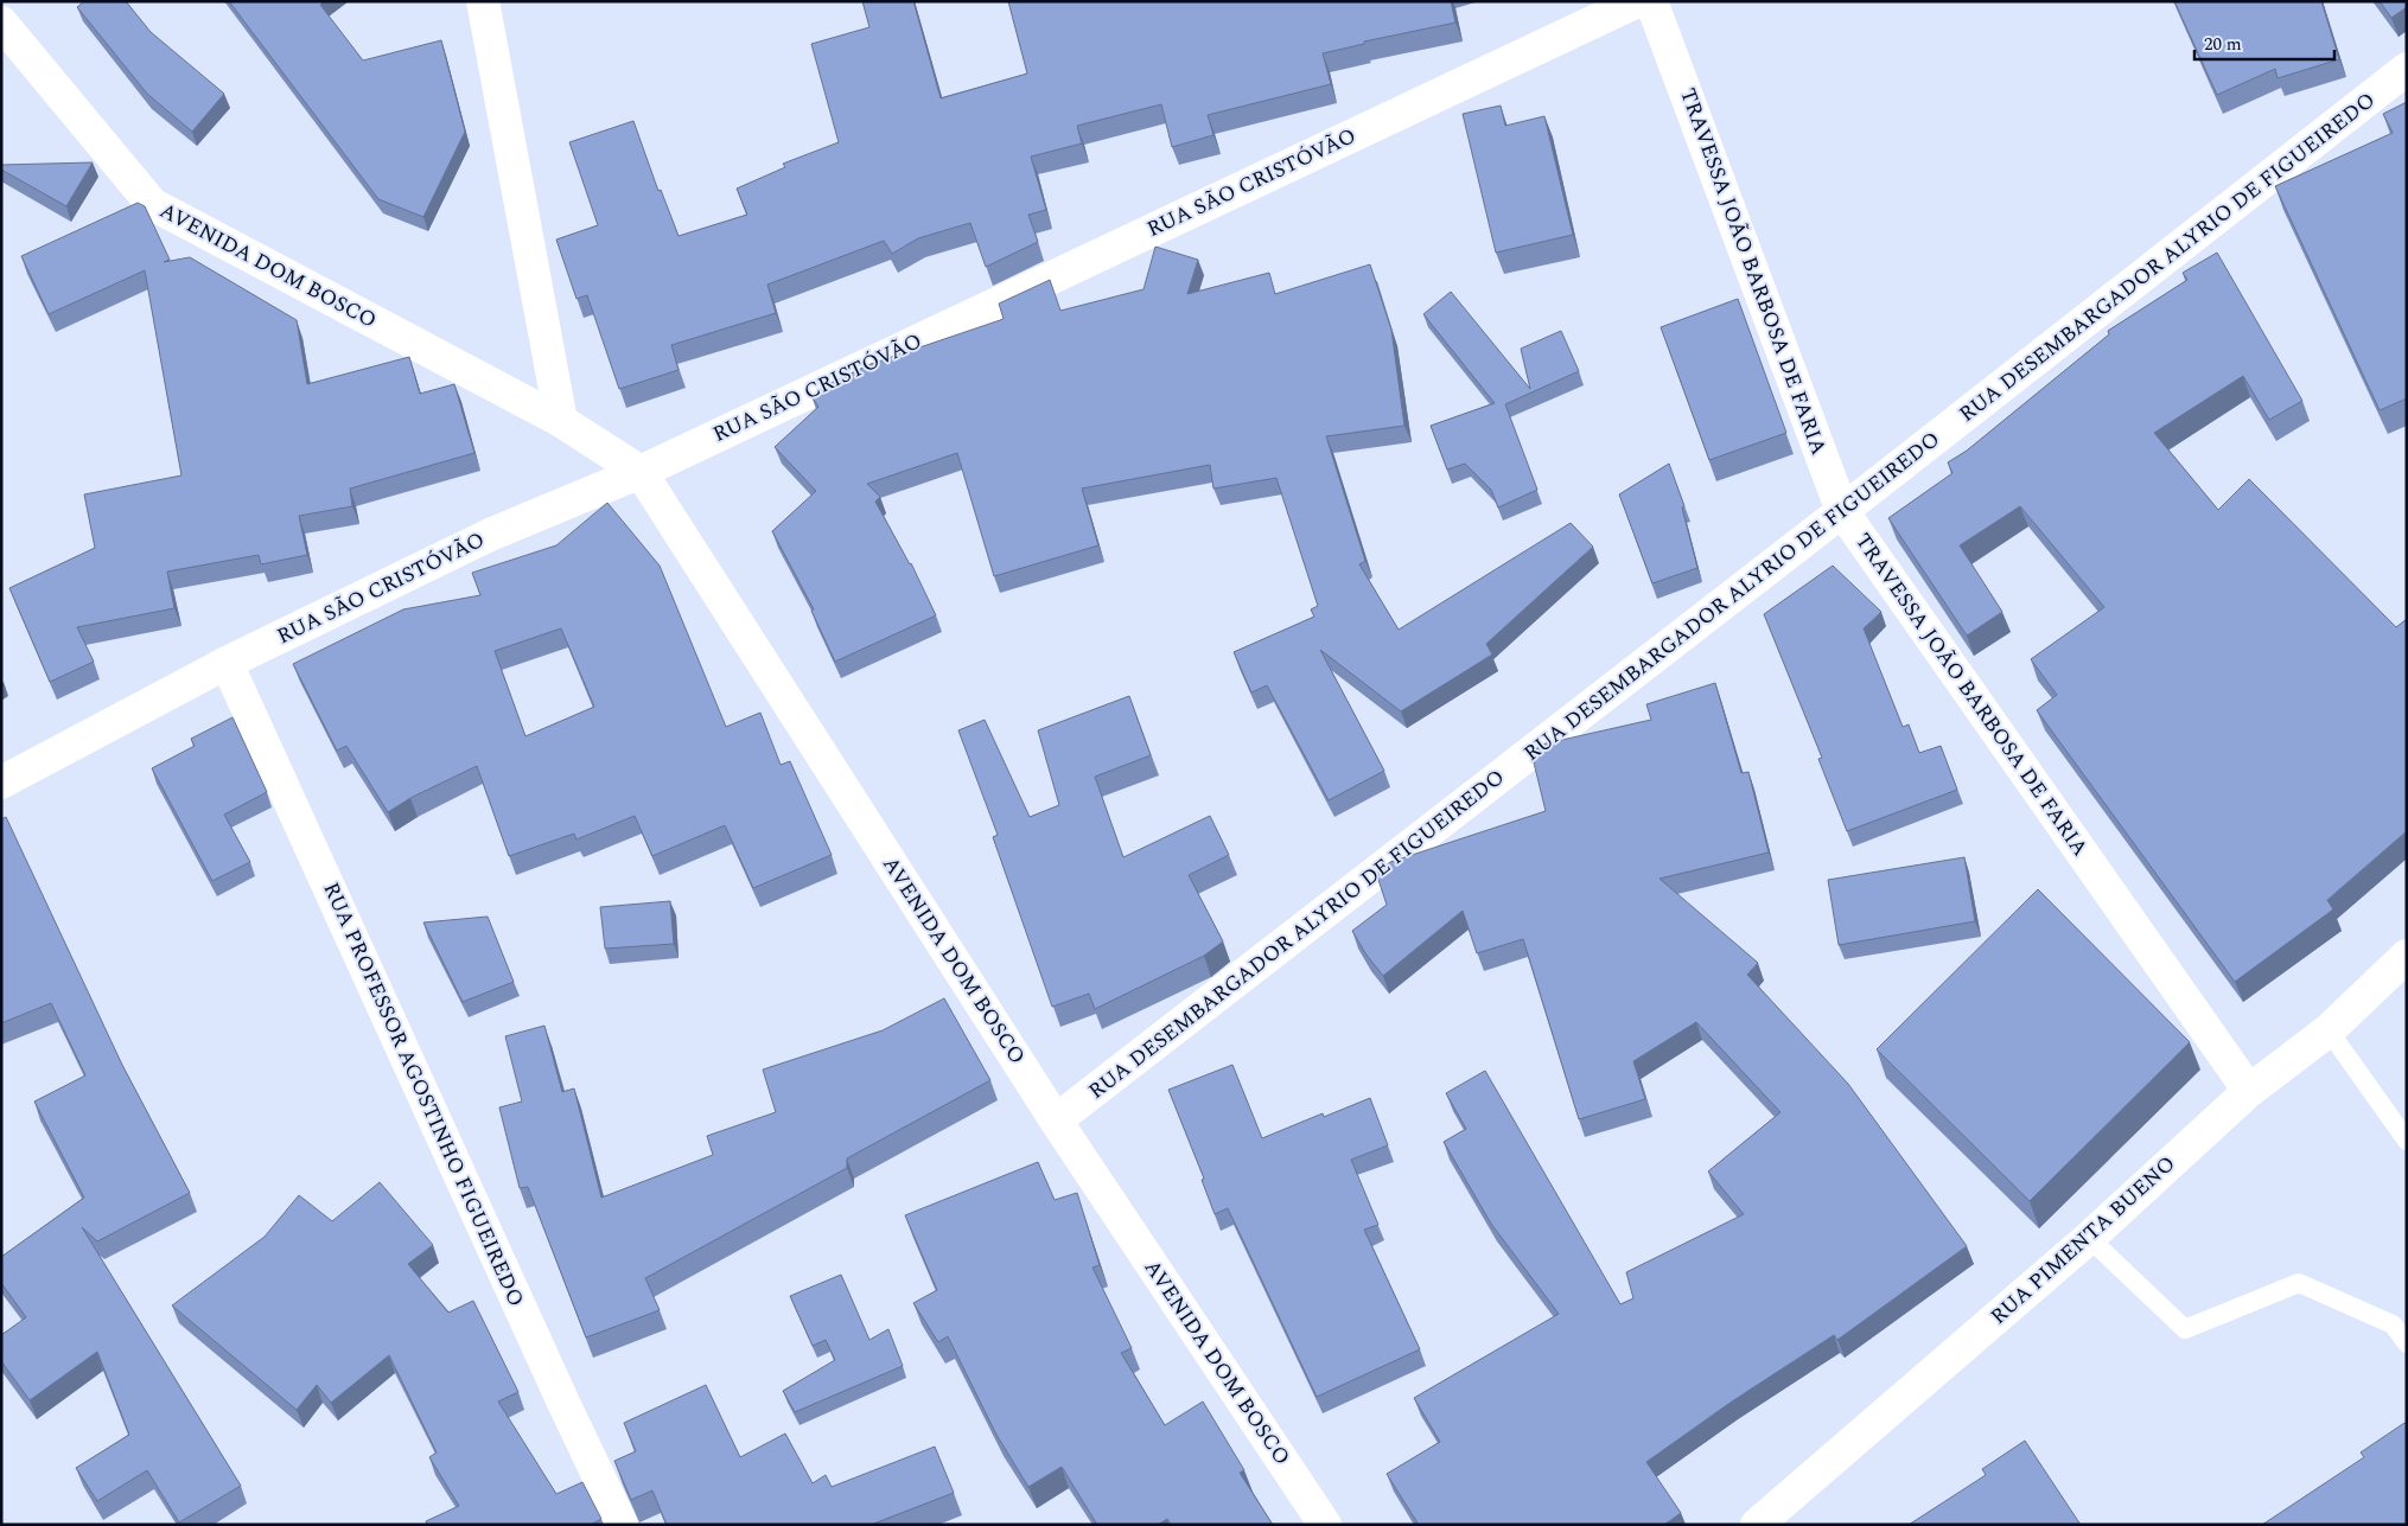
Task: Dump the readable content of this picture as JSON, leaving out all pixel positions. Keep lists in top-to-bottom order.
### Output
{
  "streets": {
    "street": [
      "RUA SÃO CRISTÓVÃO",
      "RUA DESEMBARGADOR ALYRIO DE FIGUEIREDO",
      "AVENIDA DOM BOSCO",
      "TRAVESSA JOÃO BARBOSA DE FARIA",
      "RUA PROFESSOR AGOSTINHO FIGUEIREDO",
      "RUA PIMENTA BUENO"
    ]
  },
  "crossings": [
    ["RUA SÃO CRISTÓVÃO", "AVENIDA DOM BOSCO"],
    ["RUA SÃO CRISTÓVÃO", "RUA PROFESSOR AGOSTINHO FIGUEIREDO"],
    ["RUA DESEMBARGADOR ALYRIO DE FIGUEIREDO", "AVENIDA DOM BOSCO"],
    ["RUA DESEMBARGADOR ALYRIO DE FIGUEIREDO", "TRAVESSA JOÃO BARBOSA DE FARIA"],
    ["TRAVESSA JOÃO BARBOSA DE FARIA", "RUA PIMENTA BUENO"]
  ],
  "scale_bar": "20 m"
}
